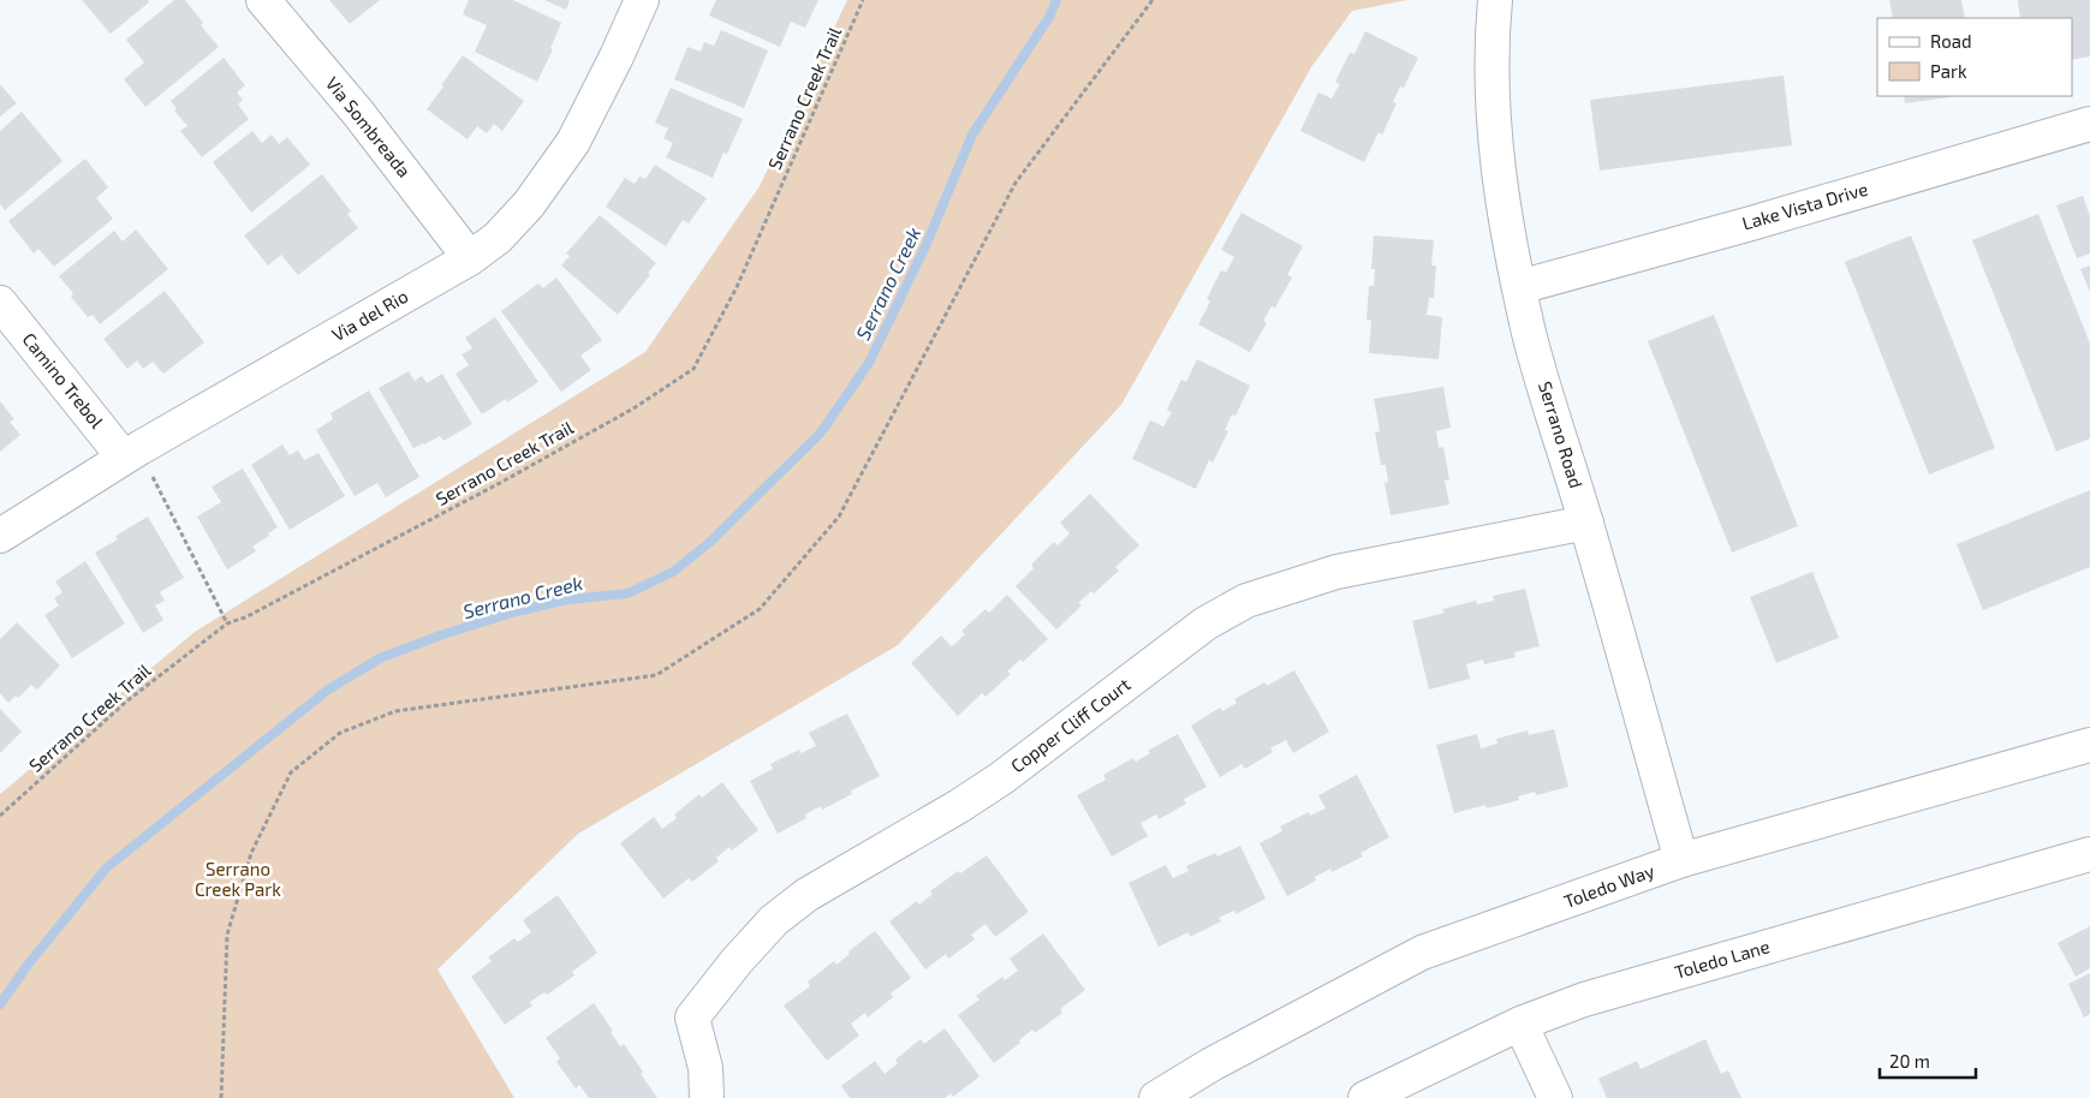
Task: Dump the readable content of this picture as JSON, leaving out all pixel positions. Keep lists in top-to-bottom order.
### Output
{
  "streets": {
    "street": [
      "Via Sombreada",
      "Lake Vista Drive",
      "Via del Rio",
      "Camino Trebol",
      "Serrano Road",
      "Copper Cliff Court",
      "Toledo Way",
      "Toledo Lane"
    ],
    "path": ["Serrano Creek Trail"]
  },
  "crossings": [
    ["Via Sombreada", "Via del Rio"],
    ["Lake Vista Drive", "Serrano Road"],
    ["Via del Rio", "Camino Trebol"],
    ["Serrano Road", "Copper Cliff Court"],
    ["Serrano Road", "Toledo Way"]
  ],
  "water": ["Serrano Creek"],
  "parks": ["Serrano Creek Park"],
  "legend": ["Road", "Park"],
  "scale_bar": "20 m"
}
